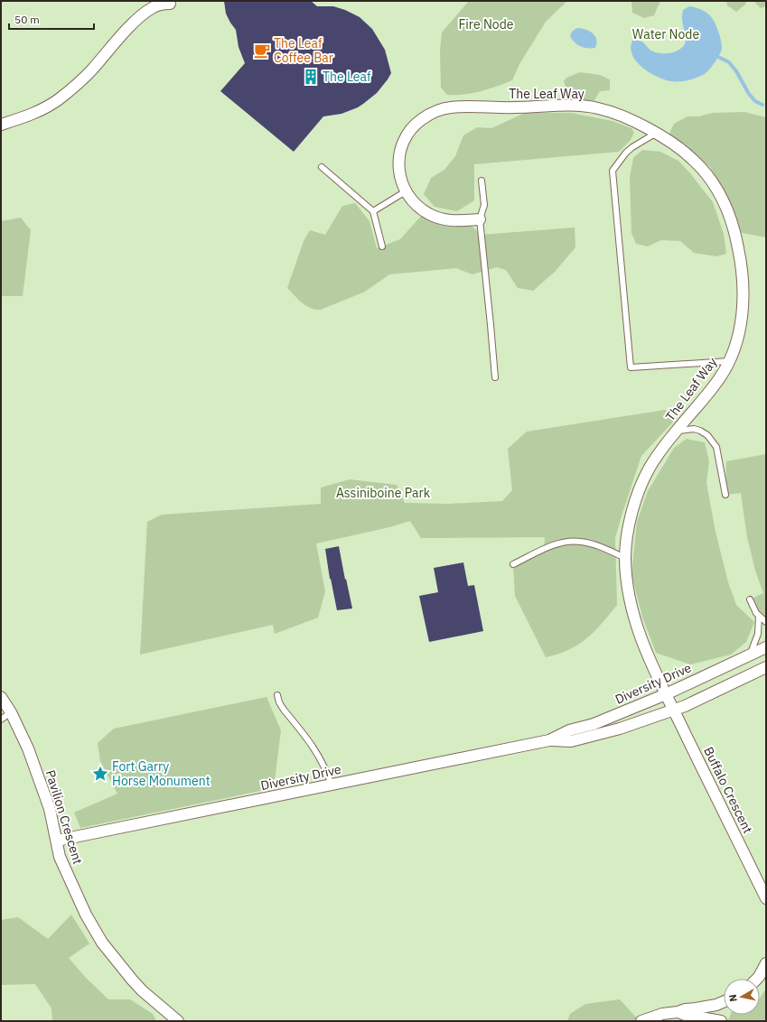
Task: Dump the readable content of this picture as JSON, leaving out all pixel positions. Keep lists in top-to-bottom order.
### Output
{
  "streets": {
    "street": [
      "The Leaf Way",
      "Diversity Drive",
      "Buffalo Crescent",
      "Pavilion Crescent"
    ]
  },
  "crossings": [
    ["The Leaf Way", "Diversity Drive"],
    ["The Leaf Way", "Buffalo Crescent"],
    ["Diversity Drive", "Buffalo Crescent"],
    ["Diversity Drive", "Pavilion Crescent"]
  ],
  "parks": ["Fire Node", "Water Node", "Assiniboine Park"],
  "places": {
    "cafe": ["The Leaf Coffee Bar"],
    "building": ["The Leaf"],
    "place": ["Fort Garry Horse Monument"]
  },
  "scale_bar": "50 m",
  "north": "left"
}
